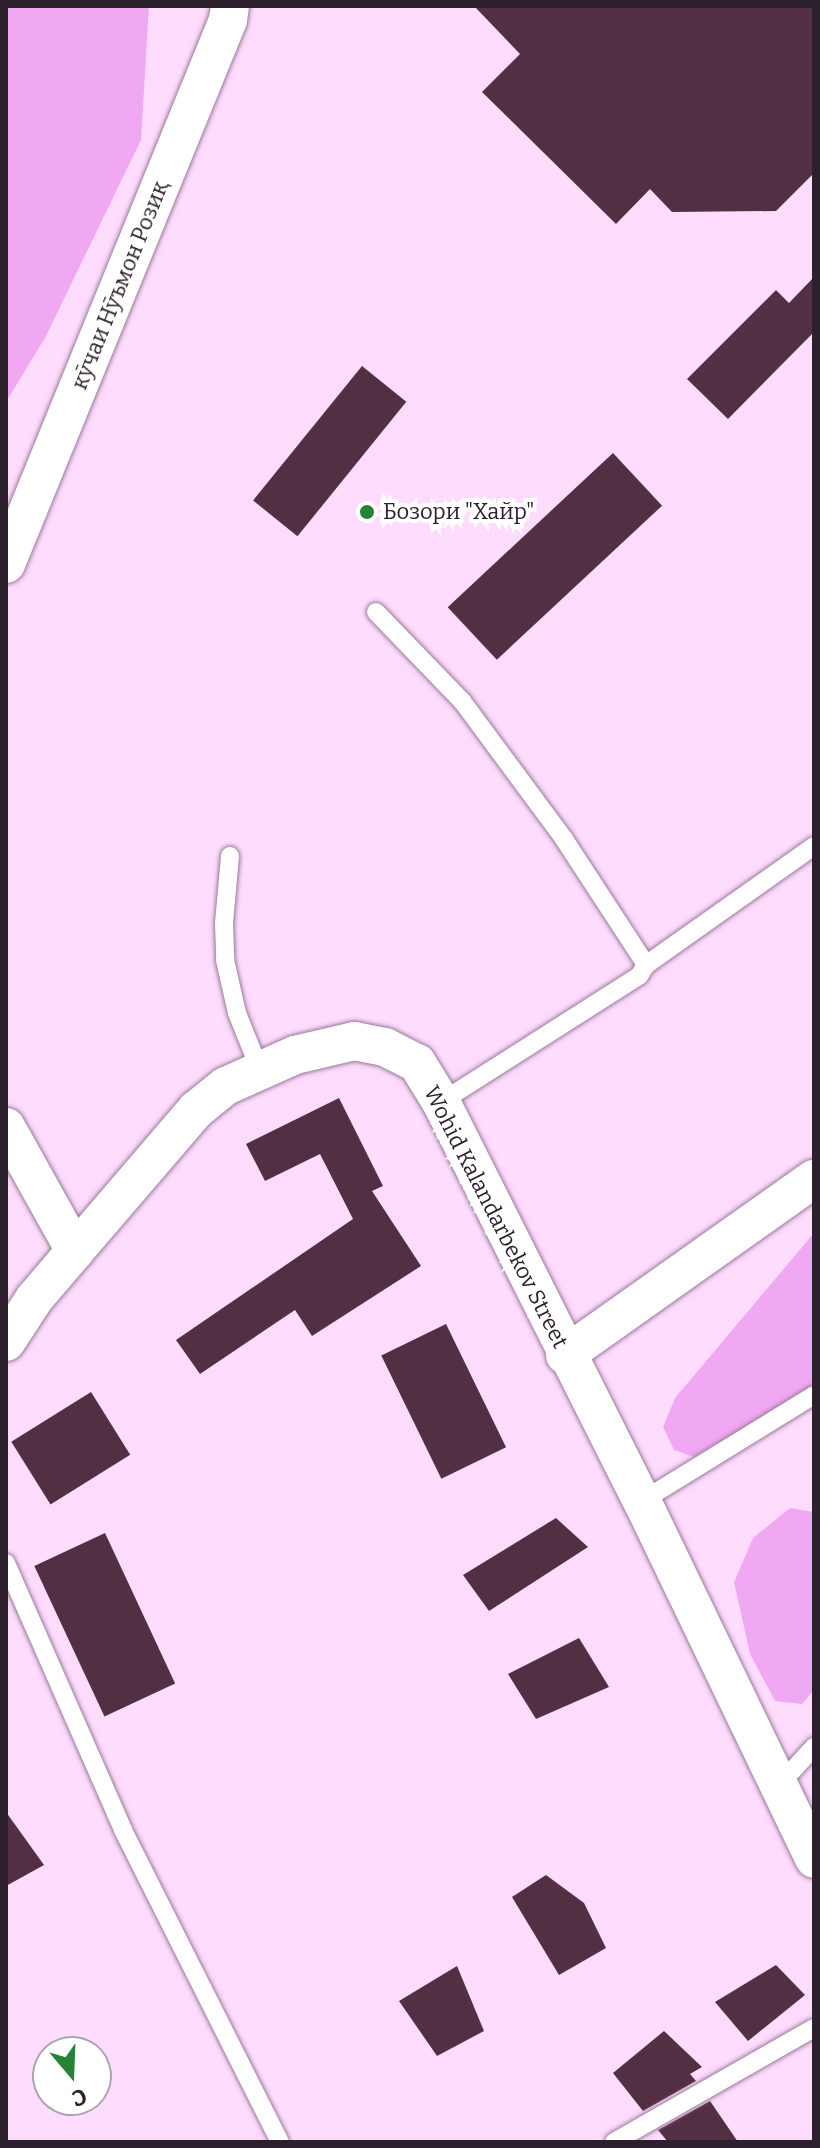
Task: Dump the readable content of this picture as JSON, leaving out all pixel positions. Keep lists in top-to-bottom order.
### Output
{
  "streets": {
    "street": ["кӯчаи Нӯъмон Розиқ", "Wohid Kalandarbekov Street"]
  },
  "places": ["Бозори \"Хайр\""],
  "north": "bottom"
}
